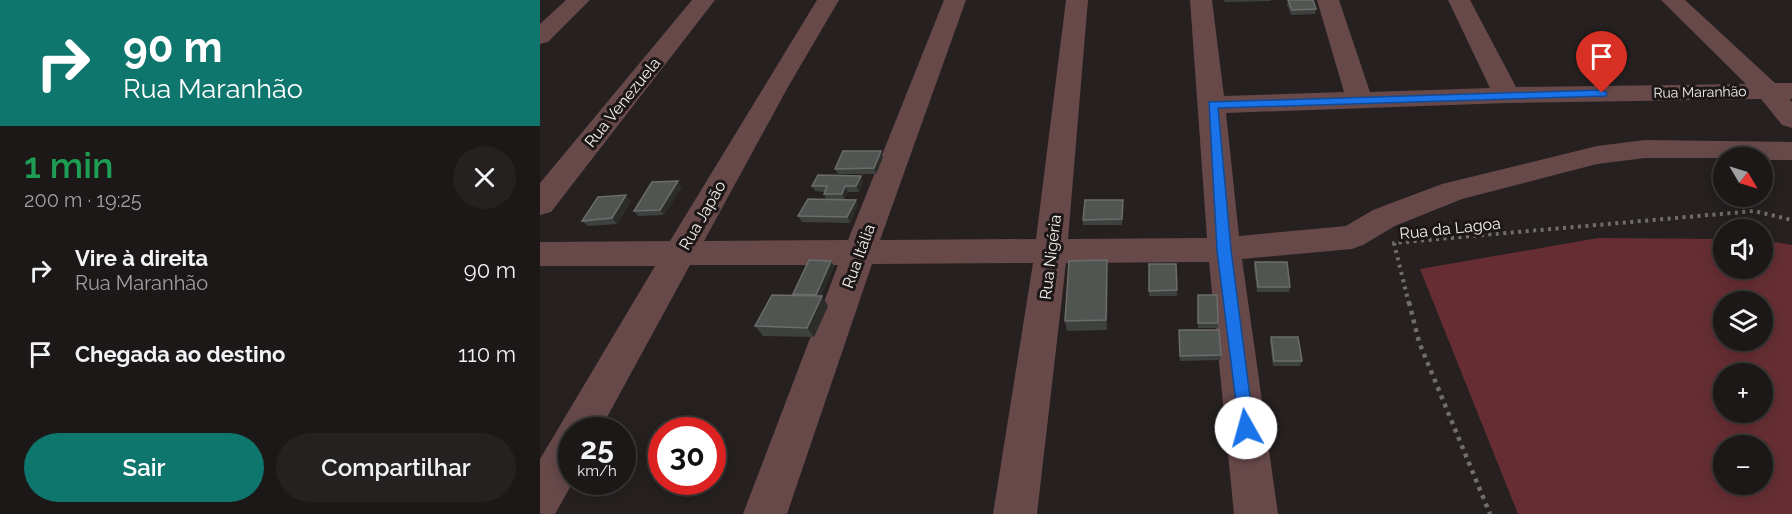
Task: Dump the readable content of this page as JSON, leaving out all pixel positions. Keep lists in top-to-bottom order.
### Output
{
  "streets": {
    "street": [
      "Rua Maranhão",
      "Rua Venezuela",
      "Rua Japão",
      "Rua Itália",
      "Rua Nigéria"
    ],
    "path": ["Rua da Lagoa"]
  },
  "north": "bottom right",
  "page": {
    "turn": ["90 m", "Rua Maranhão"],
    "heading": ["1 min", "200 m · 19:25"],
    "map_buttons": ["+", "−"],
    "list": [
      {
        "name": "Vire à direita",
        "note": "Rua Maranhão",
        "value": "90 m"
      },
      {
        "name": "Chegada ao destino",
        "value": "110 m"
      }
    ],
    "speed": "25 km/h",
    "limit": "30",
    "buttons": ["Sair", "Compartilhar"]
  }
}
